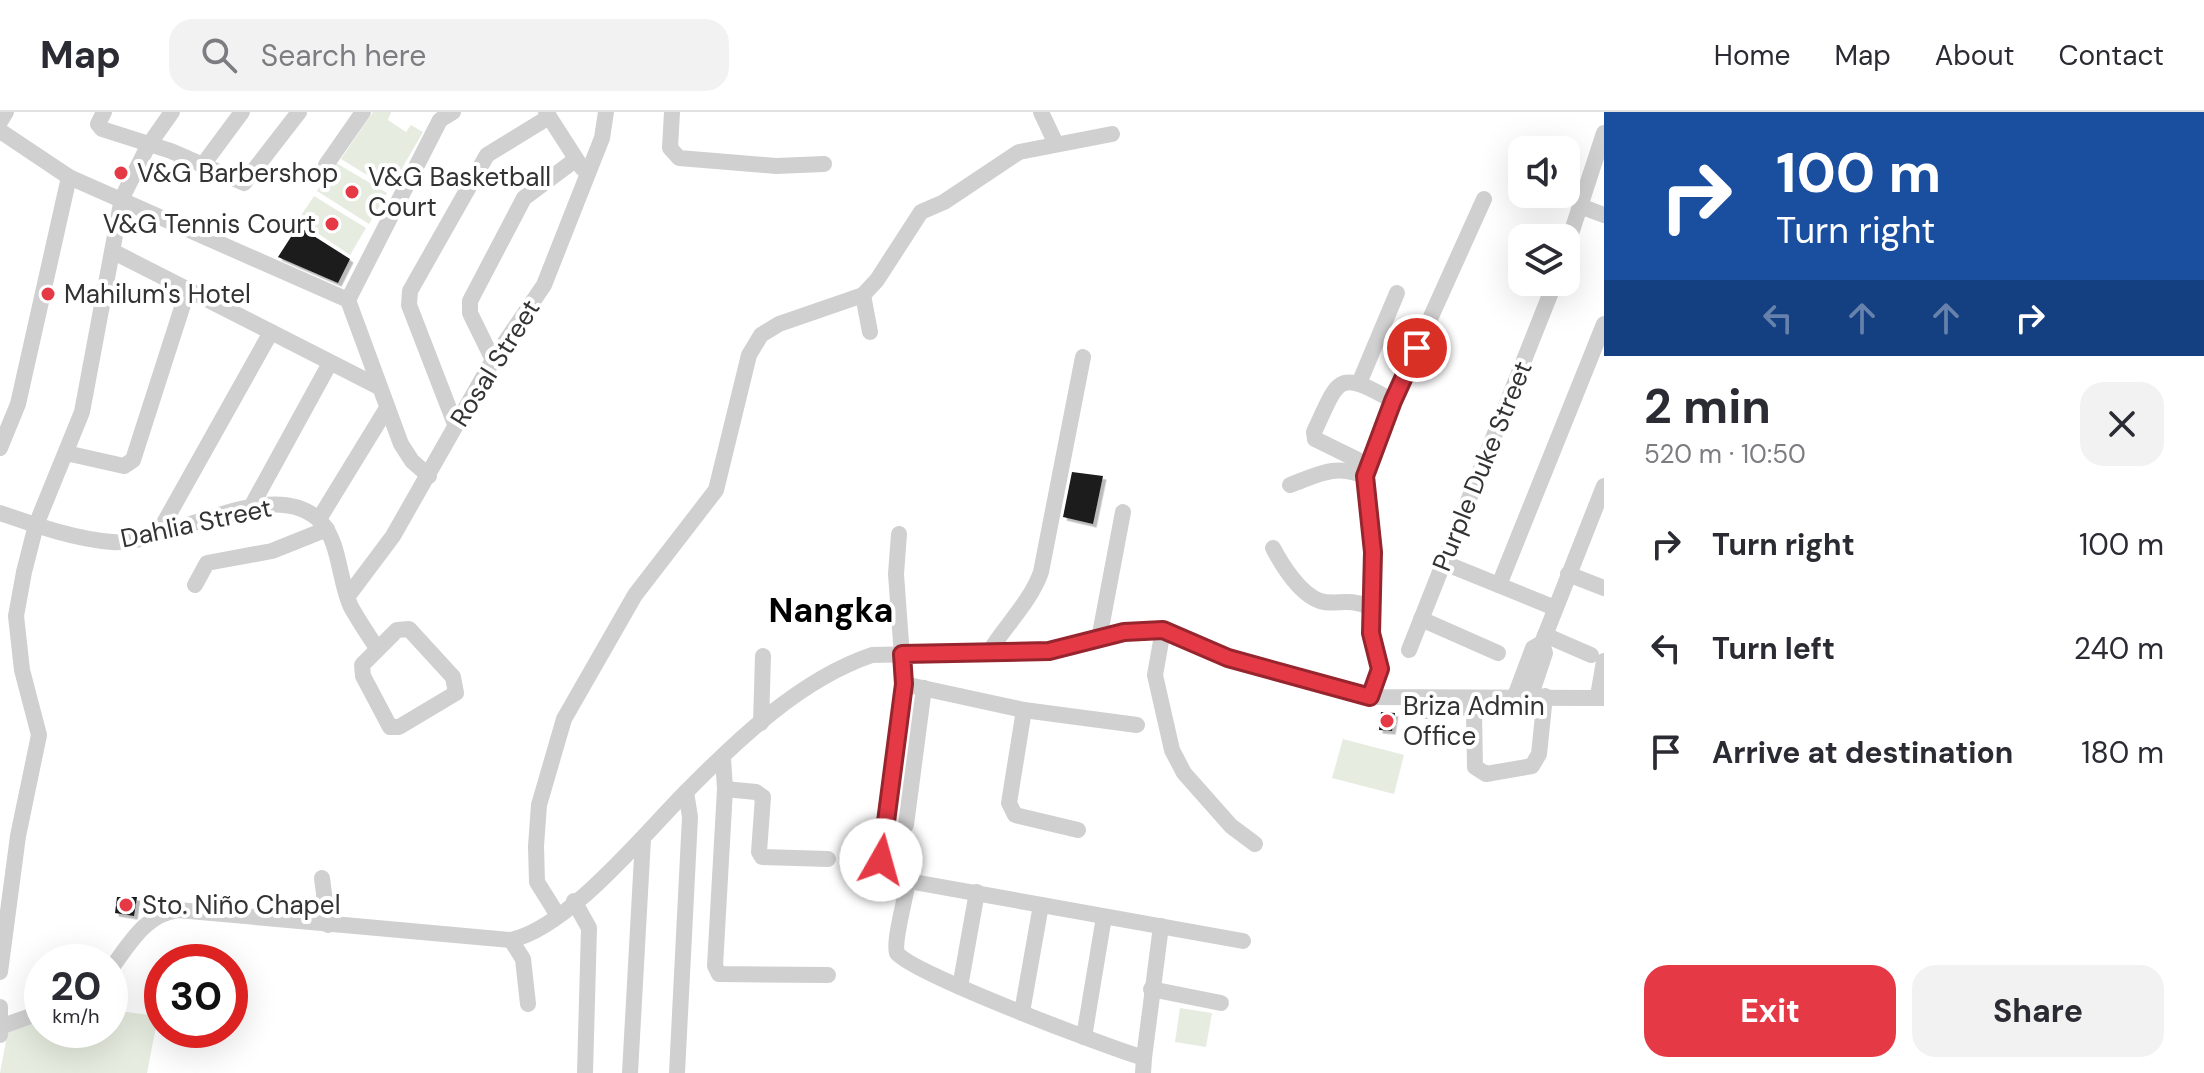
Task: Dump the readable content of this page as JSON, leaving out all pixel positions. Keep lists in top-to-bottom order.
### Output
{
  "streets": {
    "street": ["Rosal Street", "Purple Duke Street", "Dahlia Street"]
  },
  "districts": ["Nangka"],
  "places": [
    "V&G Barbershop",
    "V&G Basketball Court",
    "V&G Tennis Court",
    "Mahilum's Hotel",
    "Briza Admin Office",
    "Sto. Niño Chapel"
  ],
  "page": {
    "header": "Map",
    "search": "Search here",
    "nav": [
      "Home",
      "Map",
      "About",
      "Contact"
    ],
    "turn": ["100 m", "Turn right"],
    "heading": ["2 min", "520 m · 10:50"],
    "list": [
      {
        "name": "Turn right",
        "value": "100 m"
      },
      {
        "name": "Turn left",
        "value": "240 m"
      },
      {
        "name": "Arrive at destination",
        "value": "180 m"
      }
    ],
    "speed": "20 km/h",
    "limit": "30",
    "buttons": ["Exit", "Share"]
  }
}
